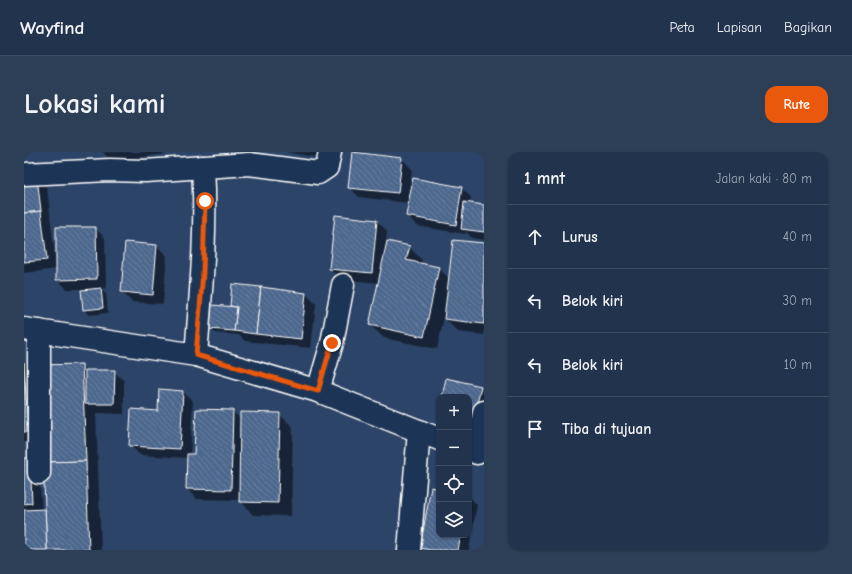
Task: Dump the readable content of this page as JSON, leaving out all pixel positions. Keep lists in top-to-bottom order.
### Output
{
  "page": {
    "header": "Wayfind",
    "nav": ["Peta", "Lapisan", "Bagikan"],
    "buttons": "Rute",
    "title": "Lokasi kami",
    "heading": ["1 mnt", "Jalan kaki · 80 m"],
    "list": [
      ["Lurus", "40 m"],
      ["Belok kiri", "30 m"],
      ["Belok kiri", "10 m"],
      "Tiba di tujuan"
    ],
    "map_buttons": ["+", "−"]
  }
}
